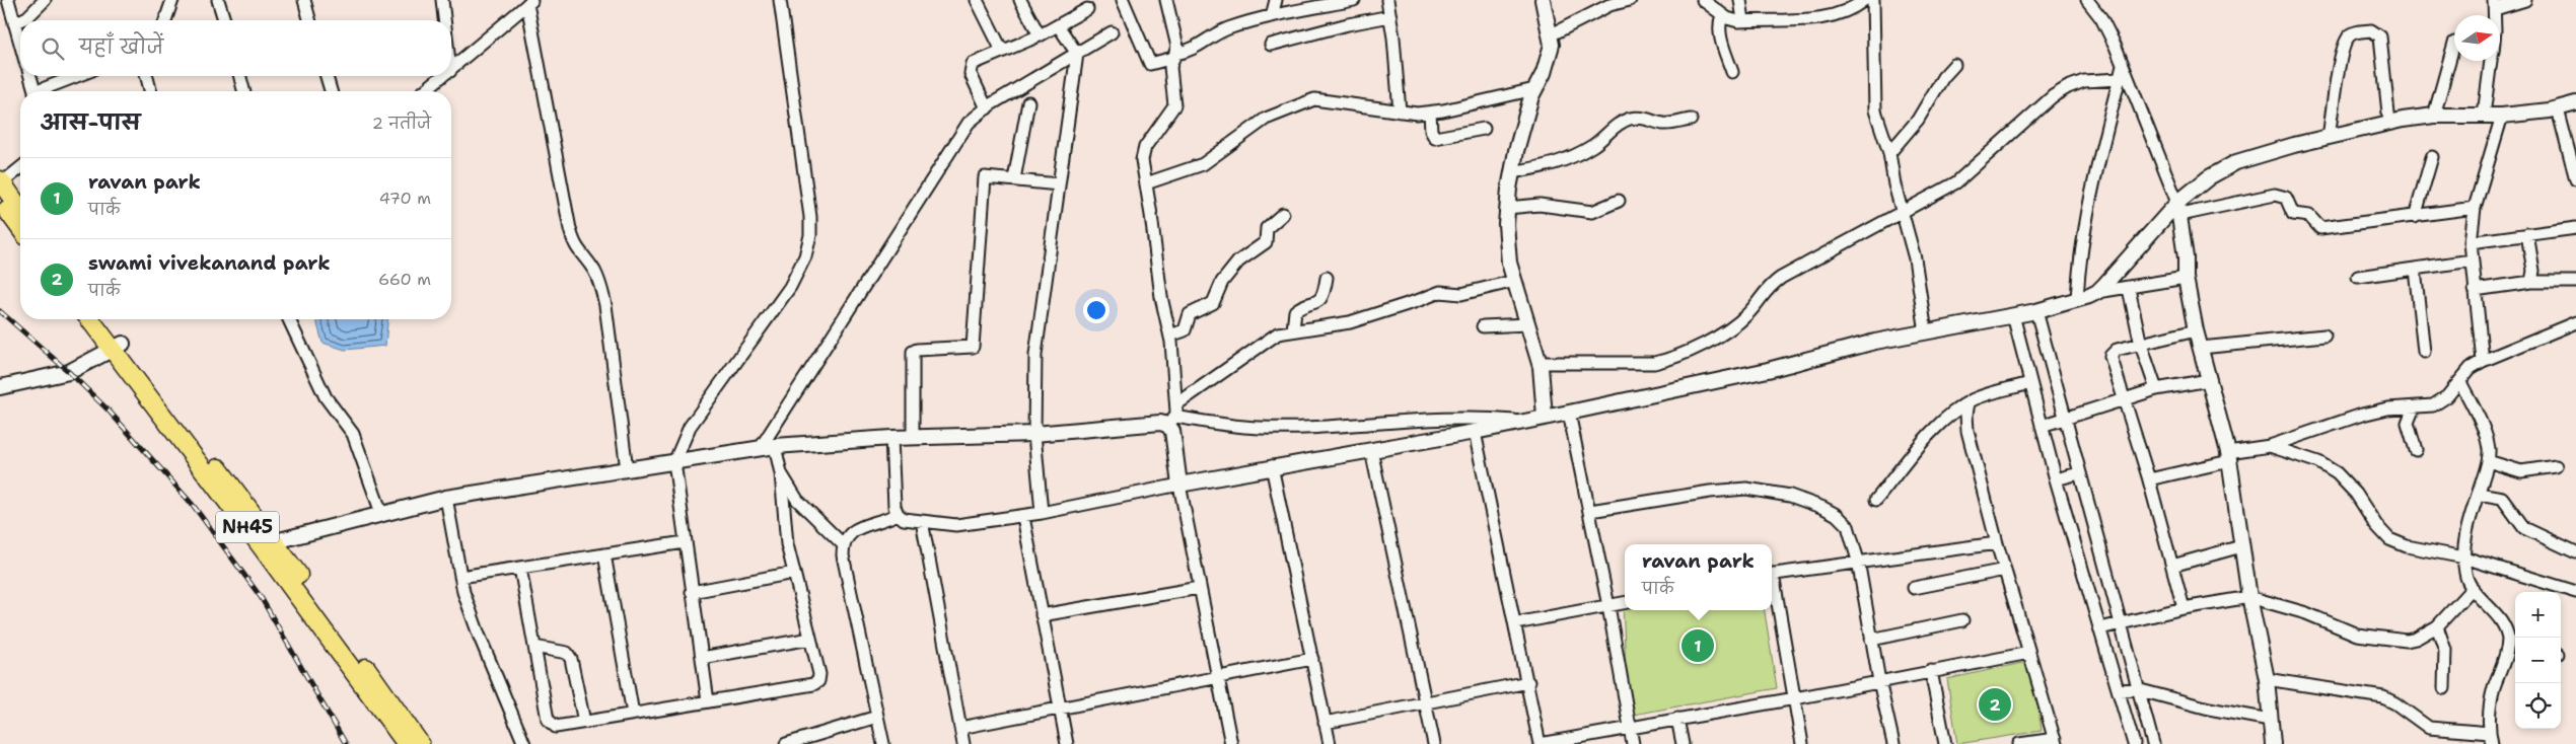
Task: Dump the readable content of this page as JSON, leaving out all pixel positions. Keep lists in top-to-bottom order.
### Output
{
  "streets": {
    "highway": ["NH45"]
  },
  "north": "right",
  "page": {
    "search": "यहाँ खोजें",
    "heading": ["आस-पास", "2 नतीजे"],
    "list": [
      {
        "mark": "1",
        "name": "ravan park",
        "note": "पार्क",
        "value": "470 m"
      },
      {
        "mark": "2",
        "name": "swami vivekanand park",
        "note": "पार्क",
        "value": "660 m"
      }
    ],
    "popup": ["ravan park", "पार्क"],
    "map_buttons": ["+", "−"],
    "pins": ["1", "2"]
  }
}
